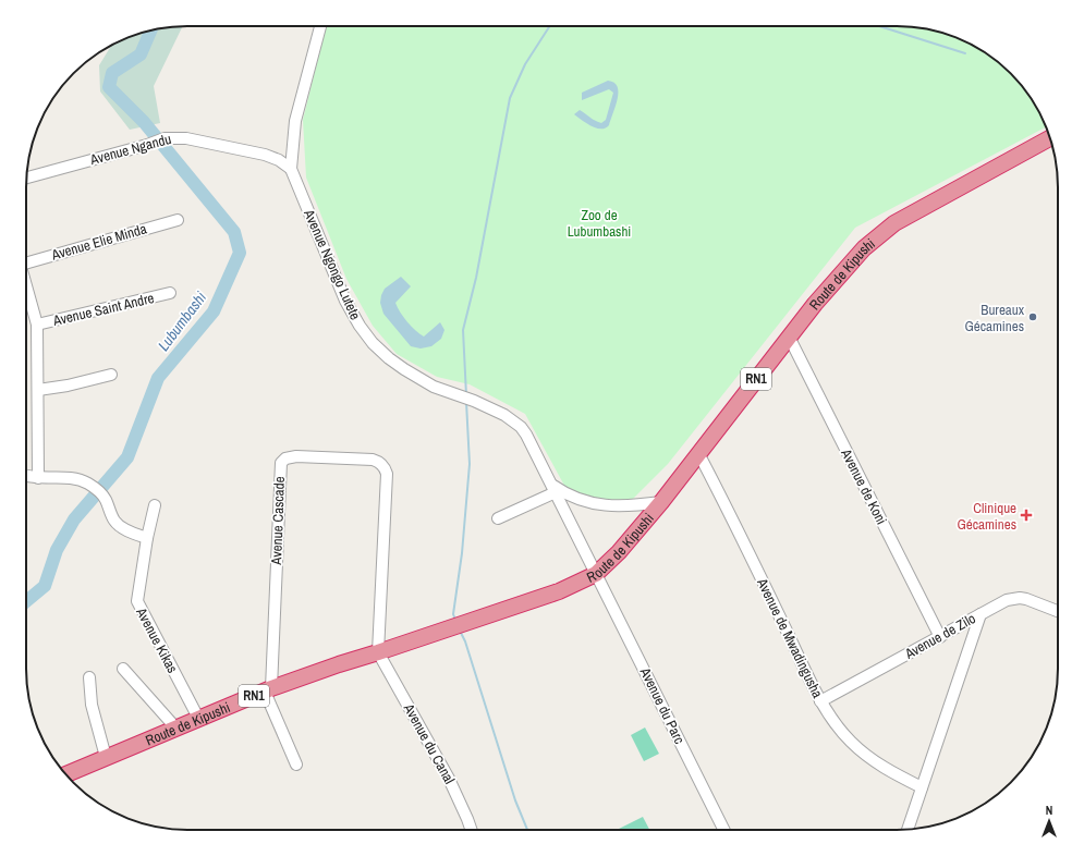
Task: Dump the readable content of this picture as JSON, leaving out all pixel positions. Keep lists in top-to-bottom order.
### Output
{
  "streets": {
    "highway": ["Route de Kipushi", "RN1"],
    "street": [
      "Avenue Ngandu",
      "Avenue Elie Minda",
      "Avenue Ngongo Lutete",
      "Avenue Saint Andre",
      "Avenue de Koni",
      "Avenue Cascade",
      "Avenue de Zilo",
      "Avenue de Mwadingusha",
      "Avenue Kikas",
      "Avenue du Parc",
      "Avenue du Canal"
    ]
  },
  "crossings": [
    ["Avenue Ngandu", "Avenue Ngongo Lutete"],
    ["Avenue Ngongo Lutete", "Avenue du Parc"],
    ["Route de Kipushi", "Avenue de Koni"],
    ["Route de Kipushi", "Avenue Cascade"],
    ["Route de Kipushi", "Avenue de Mwadingusha"],
    ["Route de Kipushi", "Avenue Kikas"],
    ["Route de Kipushi", "Avenue du Parc"],
    ["Route de Kipushi", "Avenue du Canal"],
    ["Avenue de Koni", "Avenue de Zilo"],
    ["Avenue Cascade", "Avenue du Canal"],
    ["Avenue de Zilo", "Avenue de Mwadingusha"]
  ],
  "water": ["Lubumbashi"],
  "parks": ["Zoo de Lubumbashi"],
  "places": {
    "other": ["Bureaux Gécamines"],
    "health": ["Clinique Gécamines"]
  },
  "north": "top"
}
